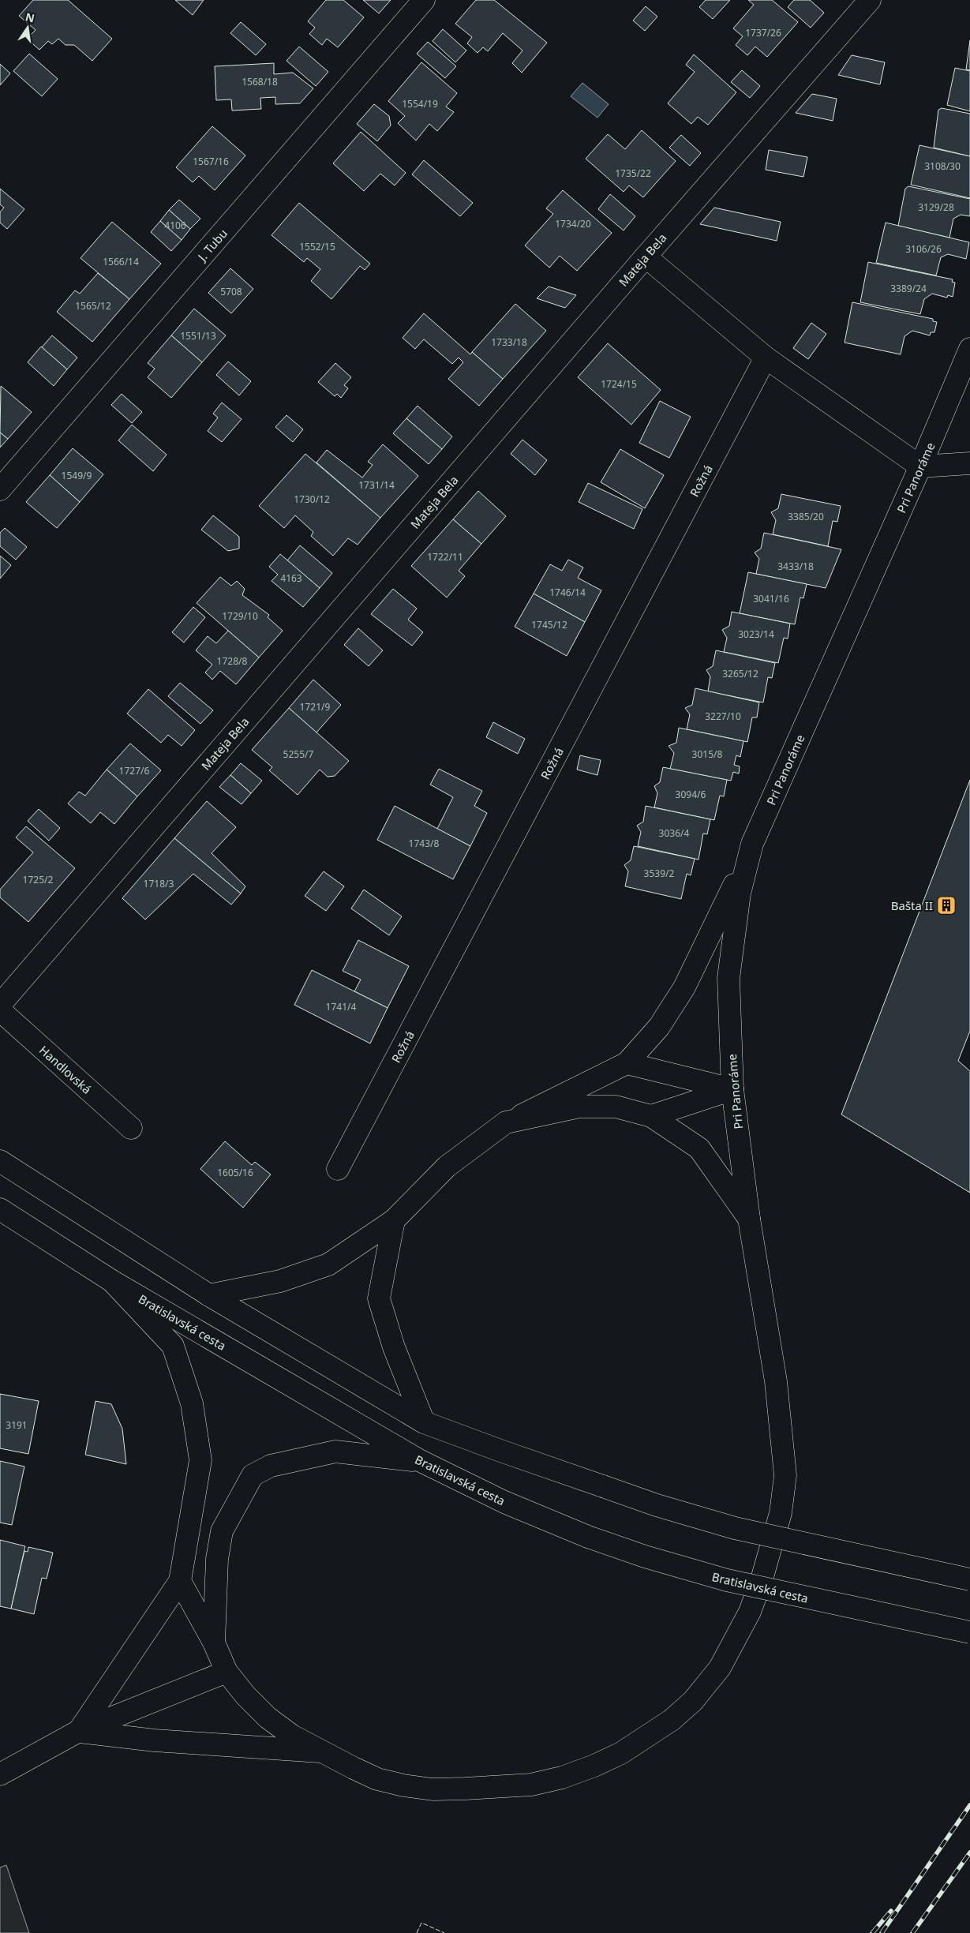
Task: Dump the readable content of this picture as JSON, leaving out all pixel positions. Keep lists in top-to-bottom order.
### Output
{
  "streets": {
    "street": [
      "J. Tubu",
      "Mateja Bela",
      "Pri Panoráme",
      "Rožná",
      "Handlovská",
      "Bratislavská cesta"
    ]
  },
  "places": {
    "building": ["Bašta II"]
  },
  "house_numbers": [
    "1737/26",
    "1568/18",
    "1554/19",
    "1567/16",
    "3108/30",
    "1735/22",
    "3129/28",
    "1734/20",
    "4106",
    "1552/15",
    "3106/26",
    "1566/14",
    "3389/24",
    "5708",
    "1565/12",
    "1551/13",
    "1733/18",
    "1724/15",
    "1549/9",
    "1731/14",
    "1730/12",
    "3385/20",
    "1722/11",
    "3433/18",
    "4163",
    "1746/14",
    "3041/16",
    "1729/10",
    "1745/12",
    "3023/14",
    "1728/8",
    "3265/12",
    "1721/9",
    "3227/10",
    "5255/7",
    "3015/8",
    "1727/6",
    "3094/6",
    "3036/4",
    "1743/8",
    "3539/2",
    "1725/2",
    "1718/3",
    "1741/4",
    "1605/16",
    "3191"
  ],
  "north": "top"
}
